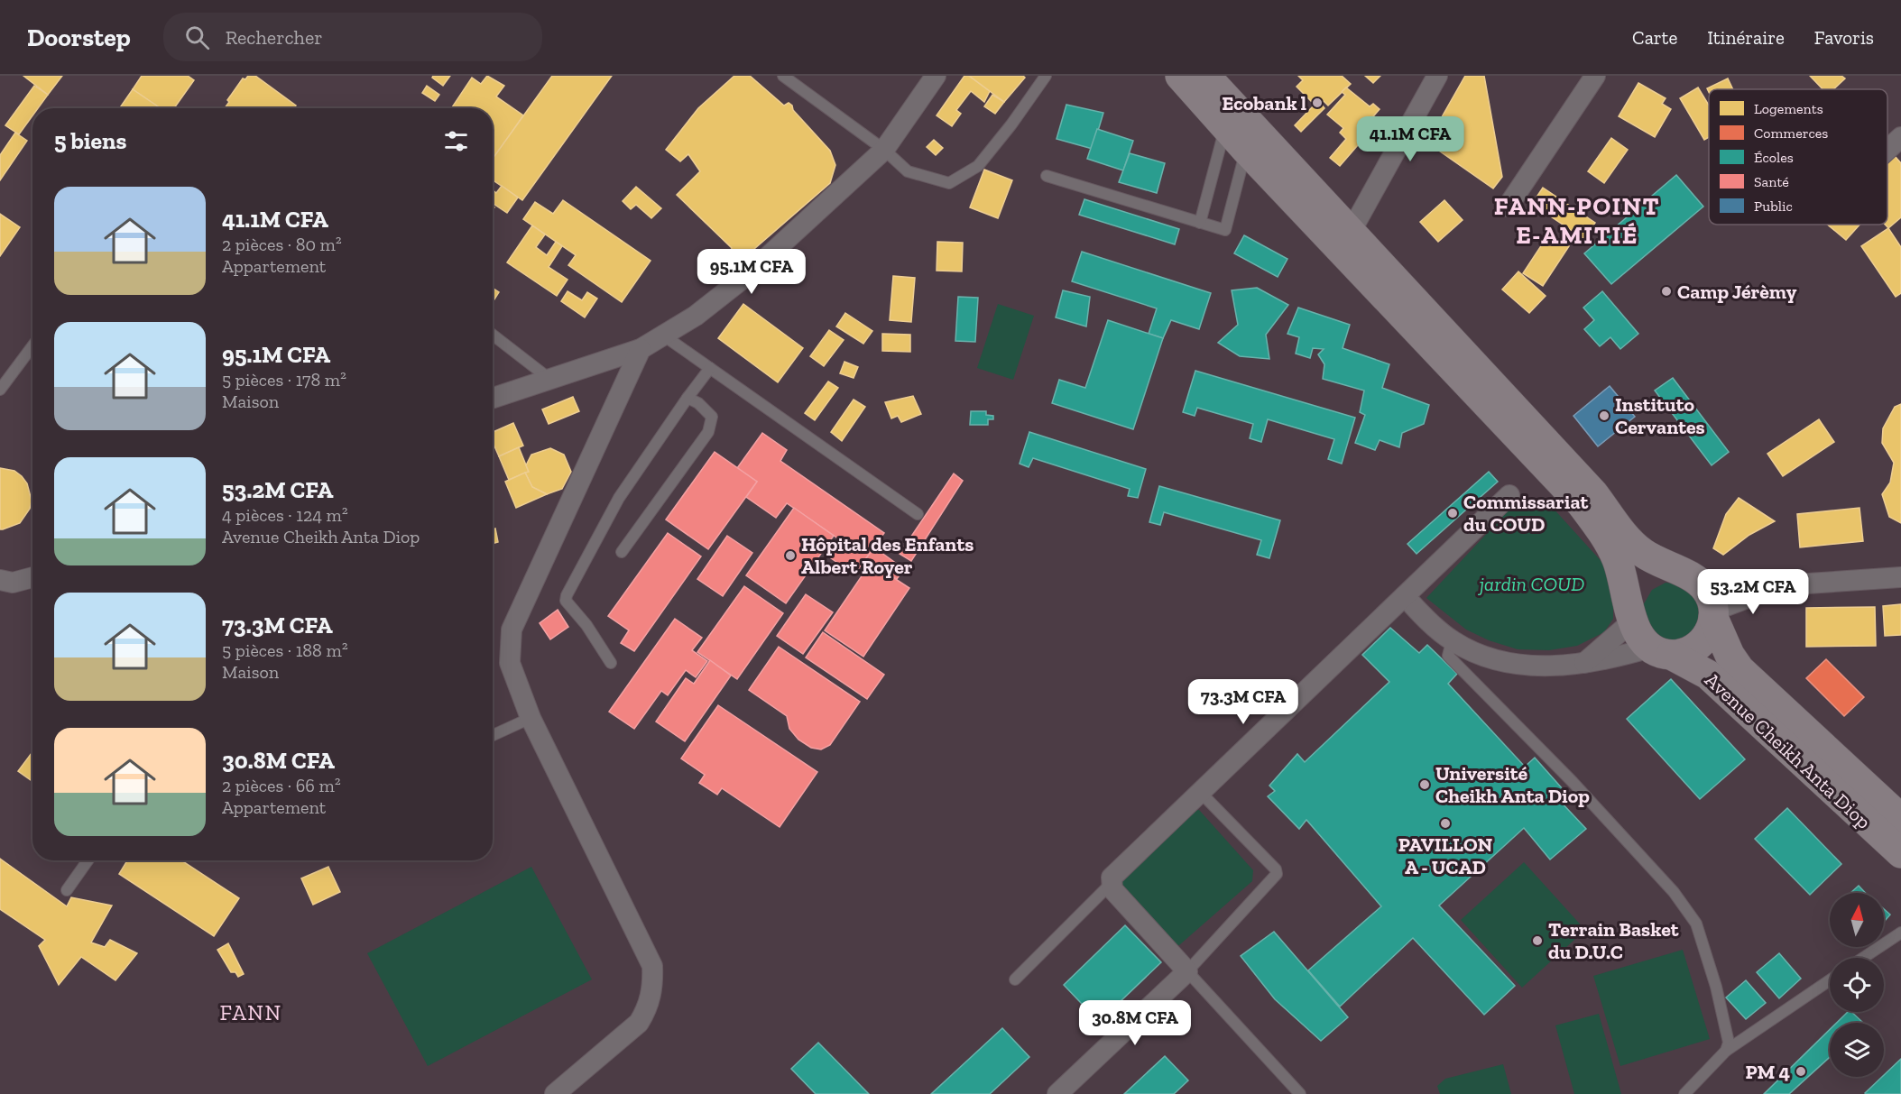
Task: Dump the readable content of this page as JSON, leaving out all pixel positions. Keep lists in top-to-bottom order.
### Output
{
  "streets": {
    "main road": ["Avenue Cheikh Anta Diop"]
  },
  "districts": ["FANN-POINT E-AMITIÉ", "FANN"],
  "parks": ["jardin COUD"],
  "places": [
    "Ecobank l",
    "Camp Jérèmy",
    "Instituto Cervantes",
    "Commissariat du COUD",
    "Hôpital des Enfants Albert Royer",
    "Université Cheikh Anta Diop",
    "PAVILLON A - UCAD",
    "Terrain Basket du D.U.C",
    "PM 4"
  ],
  "legend": [
    "Logements",
    "Commerces",
    "Écoles",
    "Santé",
    "Public"
  ],
  "north": "top",
  "page": {
    "header": "Doorstep",
    "search": "Rechercher",
    "nav": ["Carte", "Itinéraire", "Favoris"],
    "heading": "5 biens",
    "price": [
      "41.1M CFA",
      "95.1M CFA",
      "53.2M CFA",
      "73.3M CFA",
      "30.8M CFA"
    ],
    "list": [
      {
        "name": "41.1M CFA",
        "note": "2 pièces · 80 m² · Appartement"
      },
      {
        "name": "95.1M CFA",
        "note": "5 pièces · 178 m² · Maison"
      },
      {
        "name": "53.2M CFA",
        "note": "4 pièces · 124 m² · Avenue Cheikh Anta Diop"
      },
      {
        "name": "73.3M CFA",
        "note": "5 pièces · 188 m² · Maison"
      },
      {
        "name": "30.8M CFA",
        "note": "2 pièces · 66 m² · Appartement"
      }
    ]
  }
}
